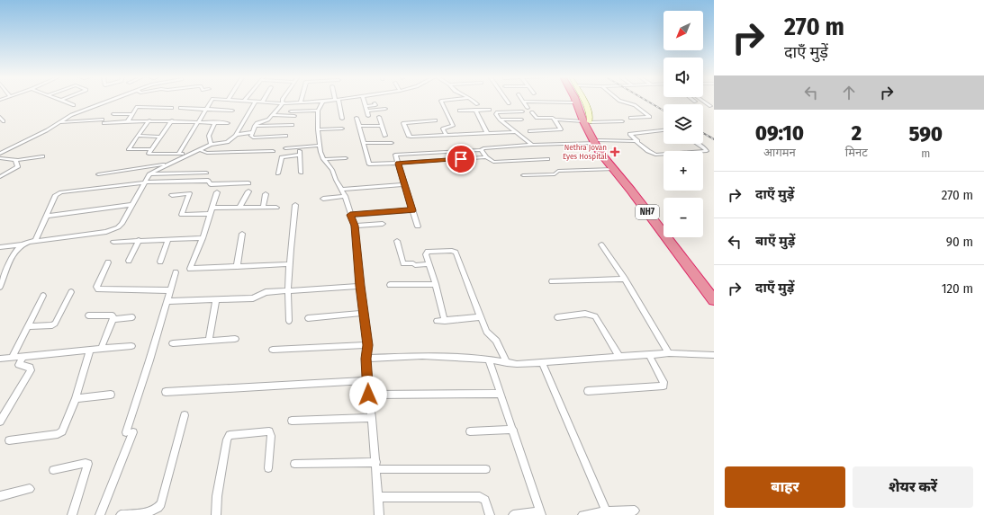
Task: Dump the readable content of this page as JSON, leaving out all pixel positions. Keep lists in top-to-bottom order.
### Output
{
  "streets": {
    "highway": ["NH7"]
  },
  "places": {
    "health": ["Nethra Jovan Eyes Hospital"]
  },
  "north": "bottom left",
  "page": {
    "turn": ["270 m", "दाएँ मुड़ें"],
    "map_buttons": ["+", "−"],
    "eta": [
      "09:10",
      "आगमन",
      "2",
      "मिनट",
      "590",
      "m"
    ],
    "list": [
      {
        "name": "दाएँ मुड़ें",
        "value": "270 m"
      },
      {
        "name": "बाएँ मुड़ें",
        "value": "90 m"
      },
      {
        "name": "दाएँ मुड़ें",
        "value": "120 m"
      }
    ],
    "buttons": ["बाहर", "शेयर करें"]
  }
}
